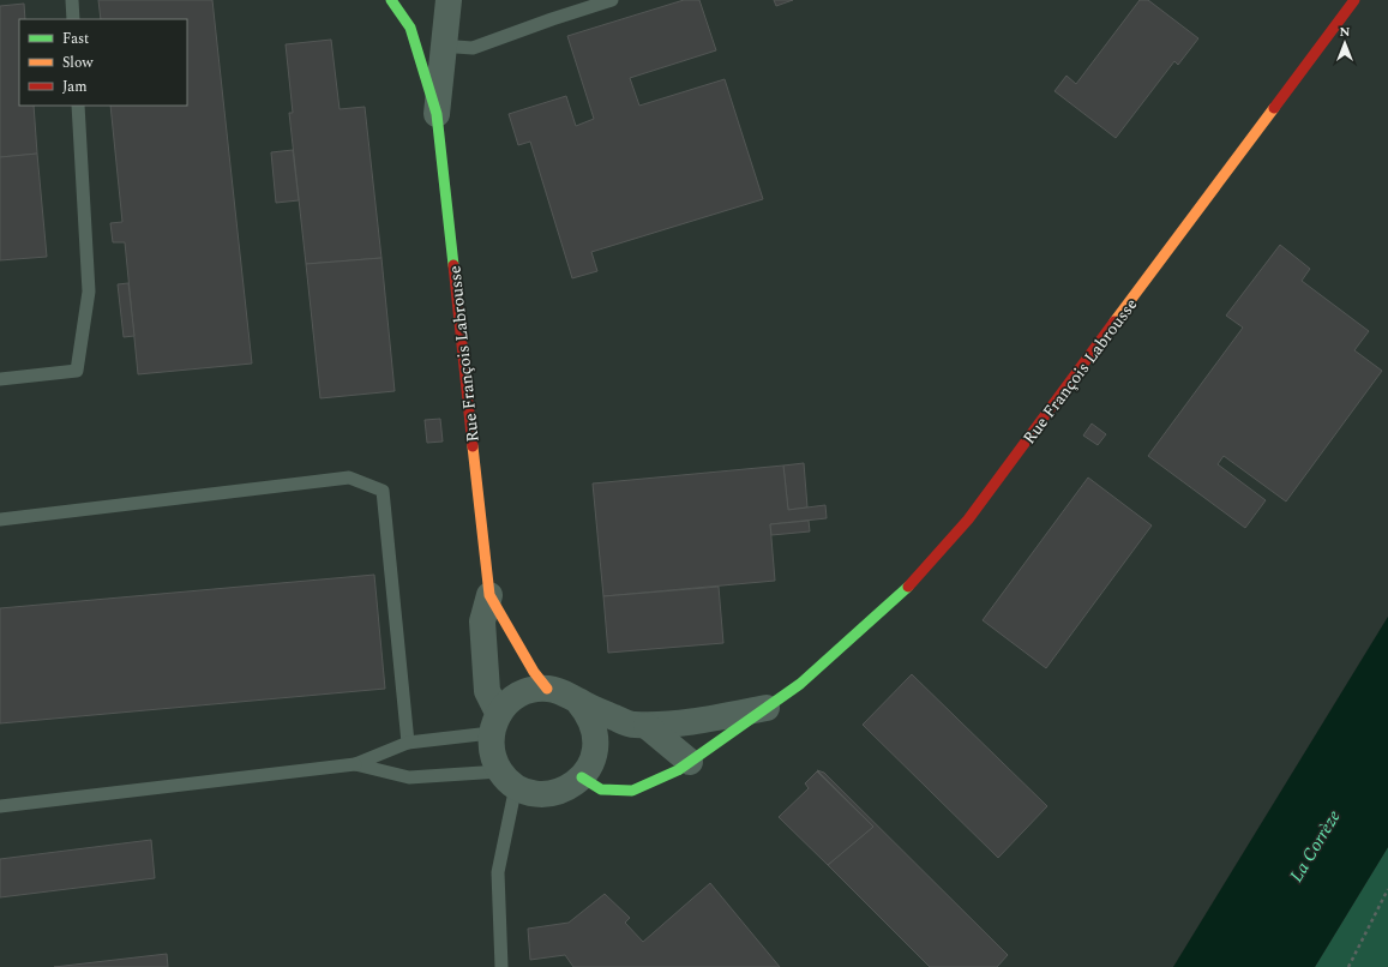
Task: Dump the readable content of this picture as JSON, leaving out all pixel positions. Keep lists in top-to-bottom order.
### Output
{
  "streets": {
    "street": ["Rue François Labrousse"]
  },
  "water": ["La Corrèze"],
  "legend": ["Fast", "Slow", "Jam"],
  "north": "top"
}
